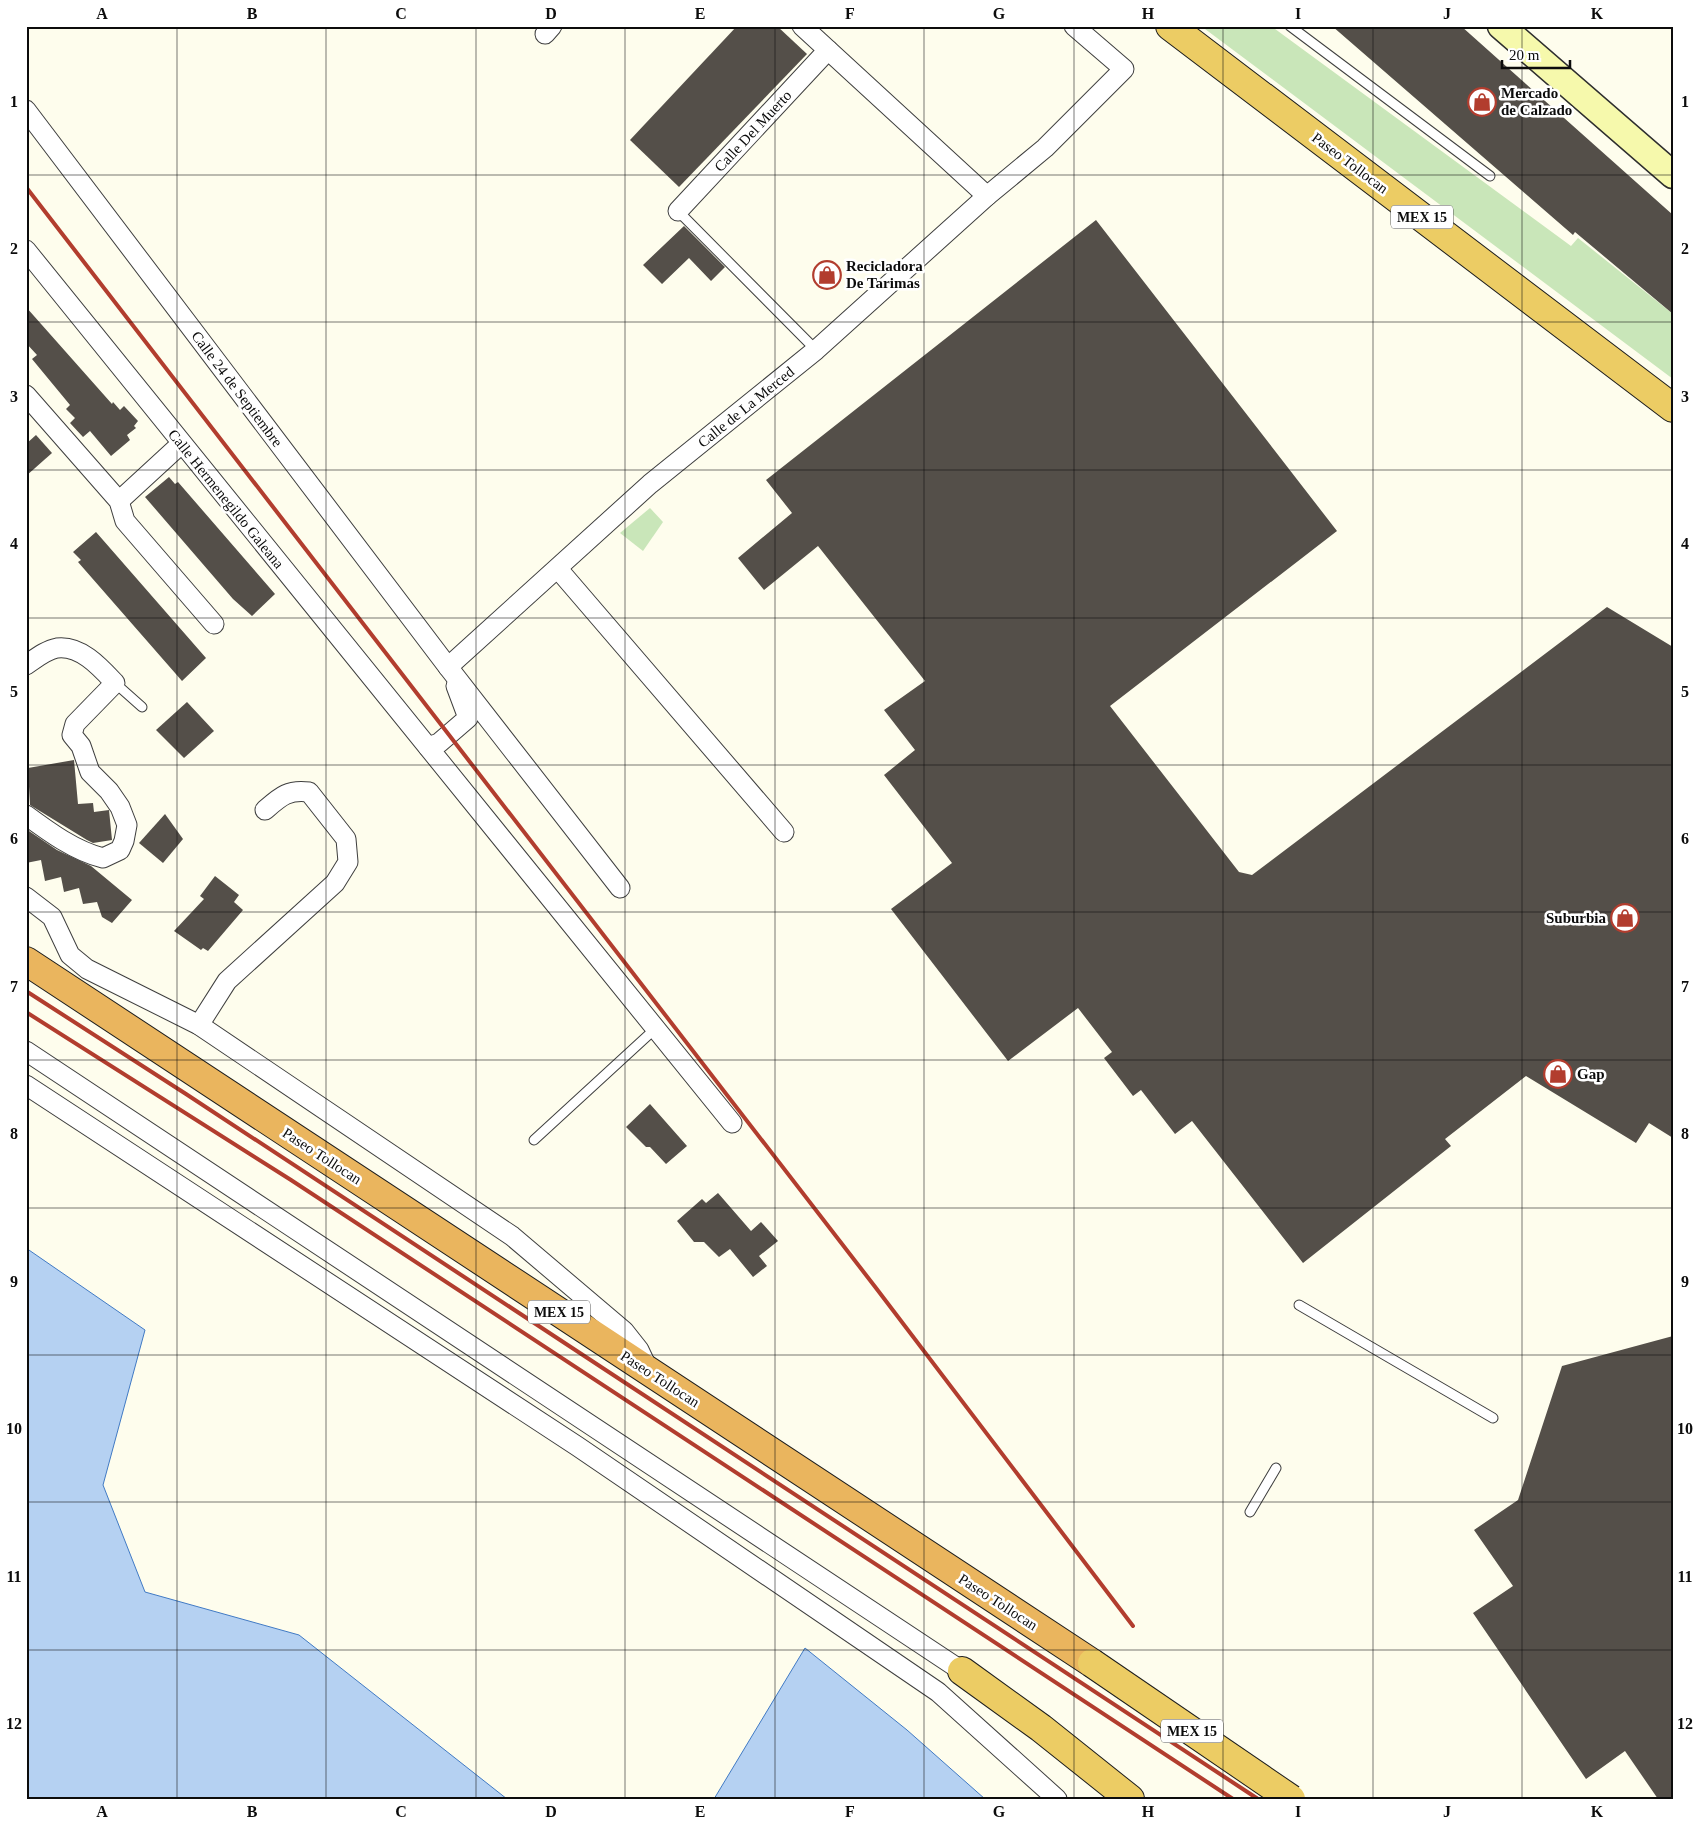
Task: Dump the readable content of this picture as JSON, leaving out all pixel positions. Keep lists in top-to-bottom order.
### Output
{
  "streets": {
    "highway": ["Paseo Tollocan", "MEX 15"],
    "street": [
      "Calle Del Muerto",
      "Calle 24 de Septiembre",
      "Calle de La Merced",
      "Calle Hermenegildo Galeana"
    ]
  },
  "crossings": [
    ["Calle 24 de Septiembre", "Calle de La Merced"]
  ],
  "places": {
    "shop": [
      "Mercado de Calzado",
      "Recicladora De Tarimas",
      "Suburbia",
      "Gap"
    ]
  },
  "scale_bar": "20 m",
  "grid": {
    "columns": [
      "A",
      "B",
      "C",
      "D",
      "E",
      "F",
      "G",
      "H",
      "I",
      "J",
      "K"
    ],
    "rows": [
      "1",
      "2",
      "3",
      "4",
      "5",
      "6",
      "7",
      "8",
      "9",
      "10",
      "11",
      "12"
    ]
  }
}
